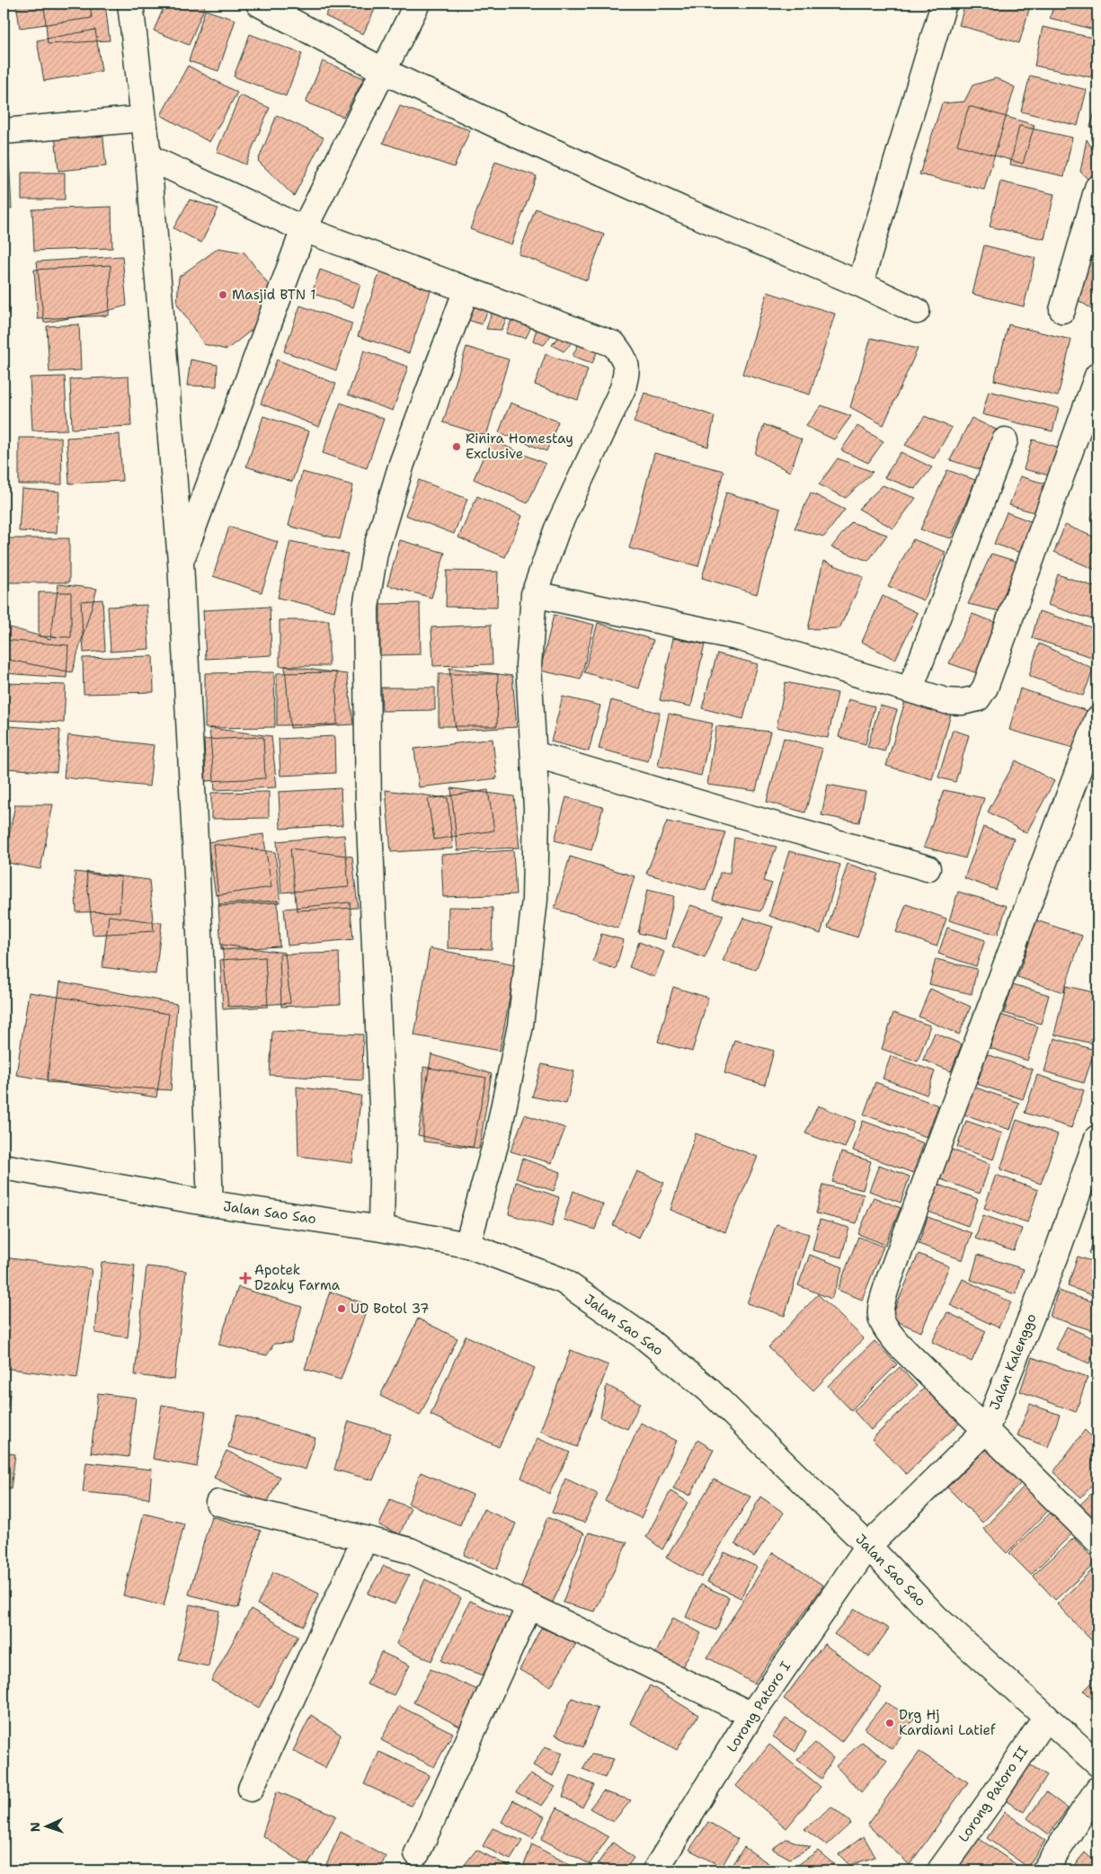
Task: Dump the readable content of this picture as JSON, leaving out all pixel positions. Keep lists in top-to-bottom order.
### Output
{
  "streets": {
    "street": [
      "Jalan Sao Sao",
      "Jalan Kalenggo",
      "Lorong Patoro I",
      "Lorong Patoro II"
    ]
  },
  "crossings": [
    ["Jalan Sao Sao", "Jalan Kalenggo"],
    ["Jalan Sao Sao", "Lorong Patoro I"],
    ["Jalan Sao Sao", "Lorong Patoro II"],
    ["Jalan Kalenggo", "Lorong Patoro I"]
  ],
  "places": {
    "other": [
      "Masjid BTN 1",
      "Rinira Homestay Exclusive",
      "UD Botol 37",
      "Drg Hj Kardiani Latief"
    ],
    "health": ["Apotek Dzaky Farma"]
  },
  "north": "left"
}
